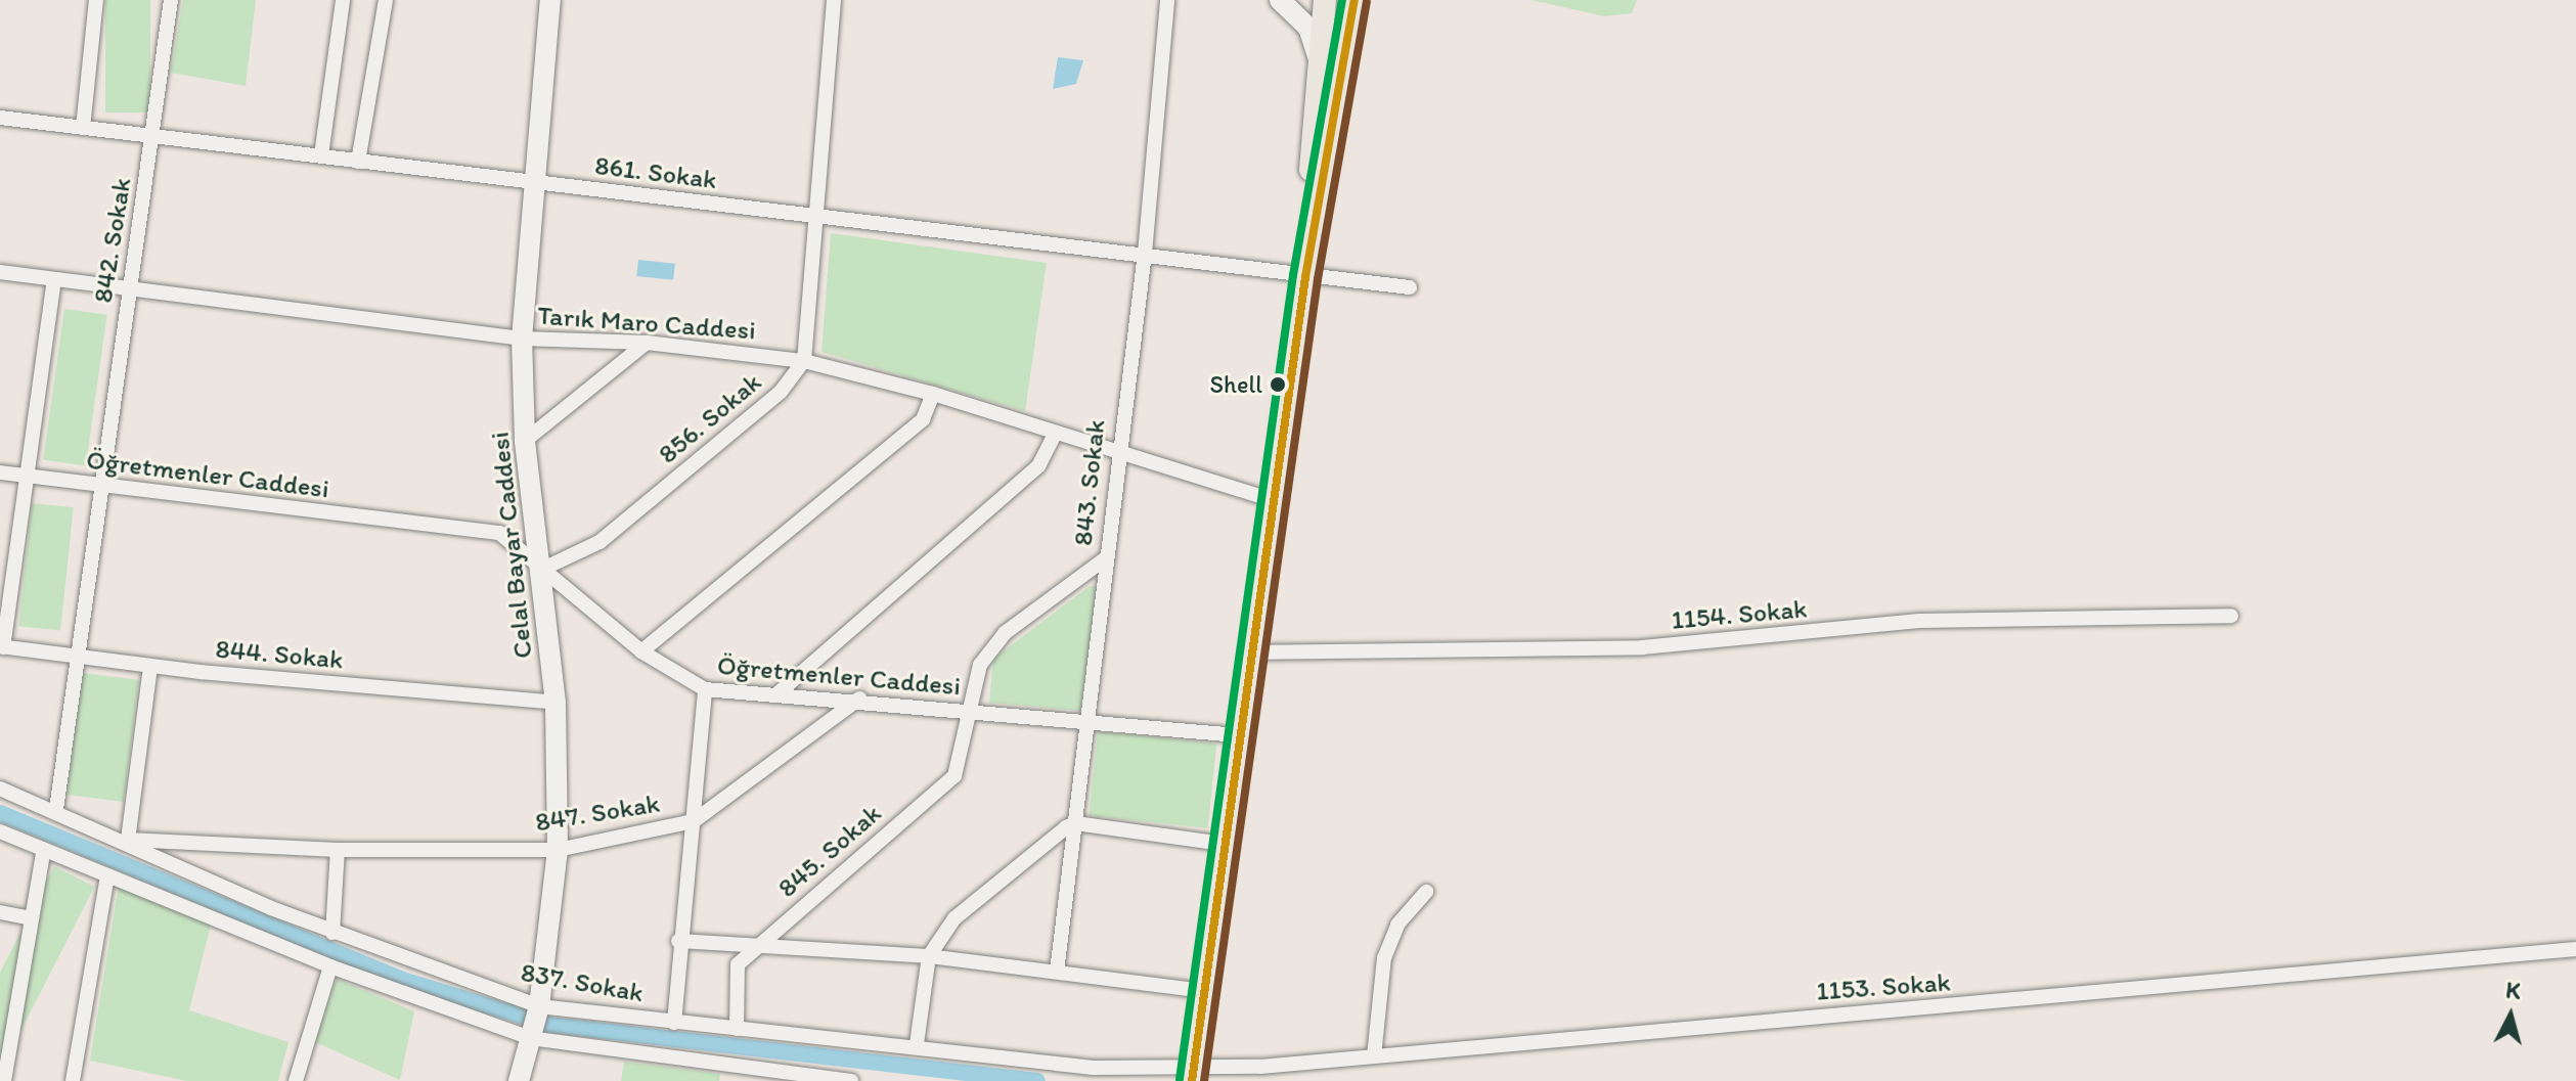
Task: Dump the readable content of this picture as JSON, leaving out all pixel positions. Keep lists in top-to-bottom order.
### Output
{
  "streets": {
    "street": [
      "861. Sokak",
      "842. Sokak",
      "Tarık Maro Caddesi",
      "856. Sokak",
      "Öğretmenler Caddesi",
      "843. Sokak",
      "Celal Bayar Caddesi",
      "1154. Sokak",
      "844. Sokak",
      "847. Sokak",
      "845. Sokak",
      "837. Sokak",
      "1153. Sokak"
    ]
  },
  "crossings": [
    ["861. Sokak", "842. Sokak"],
    ["861. Sokak", "843. Sokak"],
    ["861. Sokak", "Celal Bayar Caddesi"],
    ["842. Sokak", "Tarık Maro Caddesi"],
    ["842. Sokak", "Öğretmenler Caddesi"],
    ["842. Sokak", "844. Sokak"],
    ["842. Sokak", "837. Sokak"],
    ["Tarık Maro Caddesi", "856. Sokak"],
    ["Tarık Maro Caddesi", "843. Sokak"],
    ["Tarık Maro Caddesi", "Celal Bayar Caddesi"],
    ["856. Sokak", "Öğretmenler Caddesi"],
    ["856. Sokak", "Celal Bayar Caddesi"],
    ["Öğretmenler Caddesi", "843. Sokak"],
    ["Öğretmenler Caddesi", "Celal Bayar Caddesi"],
    ["Öğretmenler Caddesi", "847. Sokak"],
    ["Öğretmenler Caddesi", "845. Sokak"],
    ["843. Sokak", "845. Sokak"],
    ["Celal Bayar Caddesi", "844. Sokak"],
    ["Celal Bayar Caddesi", "847. Sokak"],
    ["Celal Bayar Caddesi", "837. Sokak"],
    ["847. Sokak", "837. Sokak"],
    ["845. Sokak", "837. Sokak"],
    ["837. Sokak", "1153. Sokak"]
  ],
  "places": ["Shell"],
  "north": "top"
}
